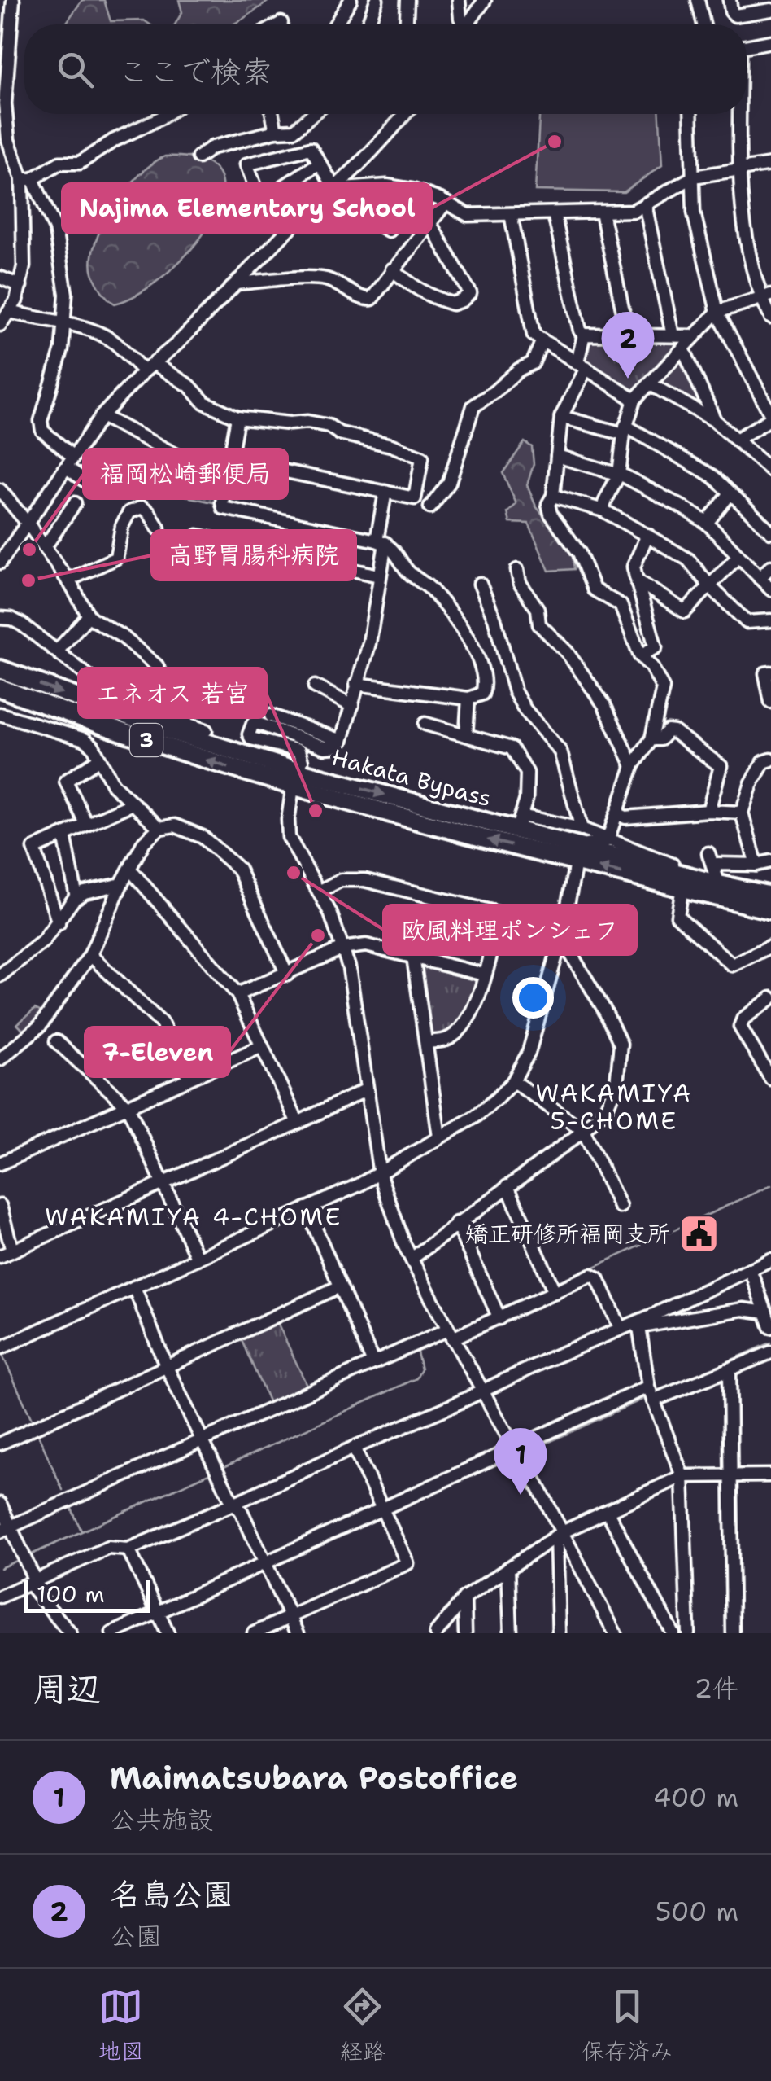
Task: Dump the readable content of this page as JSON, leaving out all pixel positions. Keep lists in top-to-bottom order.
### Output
{
  "streets": {
    "highway": ["3", "Hakata Bypass"]
  },
  "districts": ["WAKAMIYA 5-CHOME", "WAKAMIYA 4-CHOME"],
  "places": {
    "other": [
      "Najima Elementary School",
      "福岡松崎郵便局",
      "高野胃腸科病院",
      "エネオス 若宮",
      "欧風料理ポンシェフ",
      "7-Eleven"
    ],
    "public building": ["矯正研修所福岡支所"]
  },
  "scale_bar": "100 m",
  "page": {
    "search": "ここで検索",
    "pins": ["2", "1"],
    "scale": "100 m",
    "heading": ["周辺", "2件"],
    "list": [
      {
        "mark": "1",
        "name": "Maimatsubara Postoffice",
        "note": "公共施設",
        "value": "400 m"
      },
      {
        "mark": "2",
        "name": "名島公園",
        "note": "公園",
        "value": "500 m"
      }
    ],
    "nav": ["地図", "経路", "保存済み"]
  }
}
